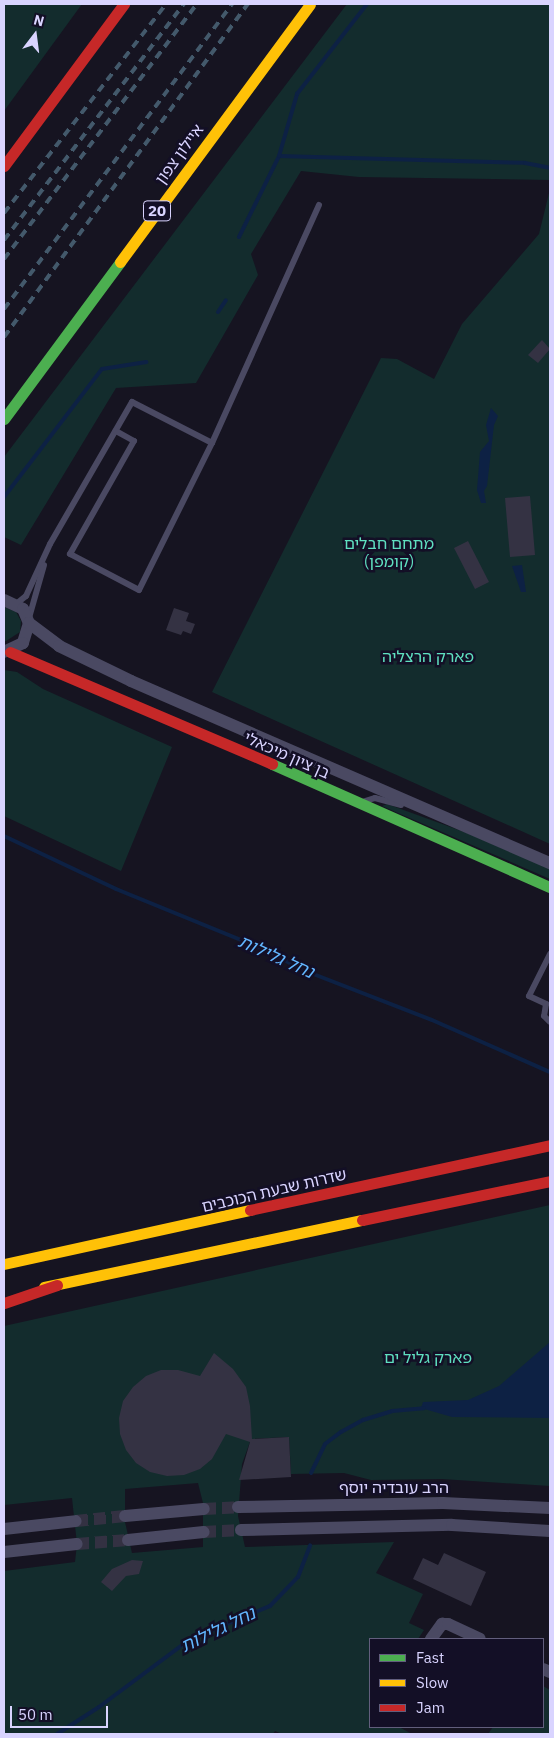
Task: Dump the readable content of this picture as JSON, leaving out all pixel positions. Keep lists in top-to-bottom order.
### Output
{
  "streets": {
    "main road": [
      "איילון צפון",
      "20",
      "בן ציון מיכאלי",
      "שדרות שבעת הכוכבים"
    ],
    "street": ["הרב עובדיה יוסף"]
  },
  "water": ["נחל גלילות"],
  "parks": ["מתחם חבלים (קומפן)", "פארק הרצליה", "פארק גליל ים"],
  "legend": ["Fast", "Slow", "Jam"],
  "scale_bar": "50 m",
  "north": "top"
}
